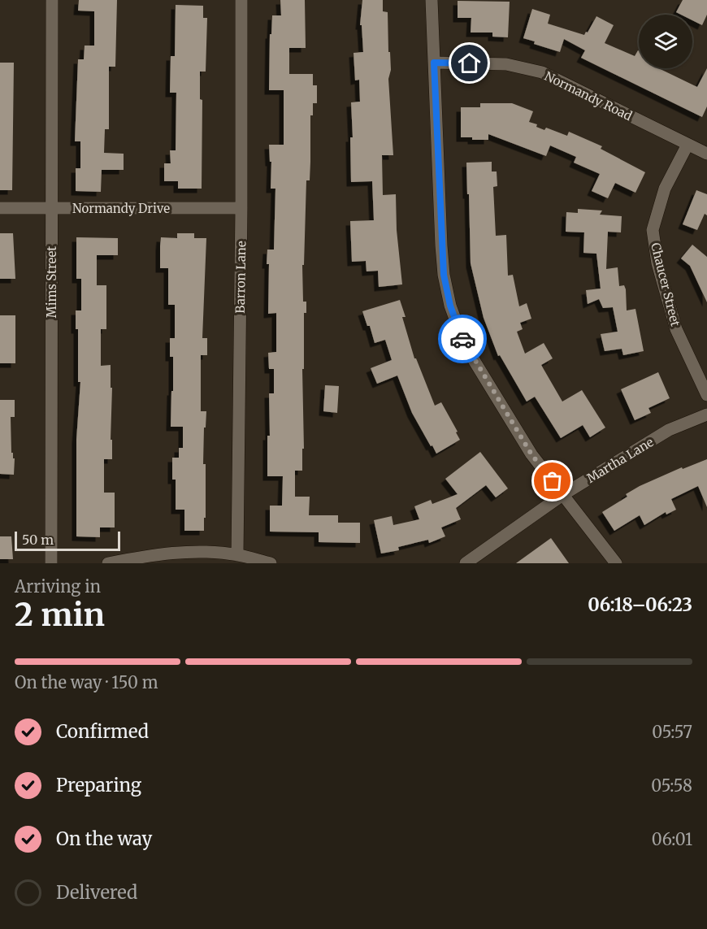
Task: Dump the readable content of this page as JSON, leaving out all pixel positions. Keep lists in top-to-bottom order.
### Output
{
  "streets": {
    "street": [
      "Normandy Road",
      "Normandy Drive",
      "Barron Lane",
      "Mims Street",
      "Chaucer Street",
      "Martha Lane"
    ]
  },
  "crossings": [
    ["Normandy Road", "Chaucer Street"],
    ["Normandy Drive", "Barron Lane"],
    ["Normandy Drive", "Mims Street"]
  ],
  "scale_bar": "50 m",
  "page": {
    "scale": "50 m",
    "heading": ["2 min", "Arriving in", "06:18–06:23"],
    "bar": "On the way · 150 m",
    "list": [
      ["Confirmed", "05:57"],
      ["Preparing", "05:58"],
      ["On the way", "06:01"],
      "Delivered"
    ]
  }
}
